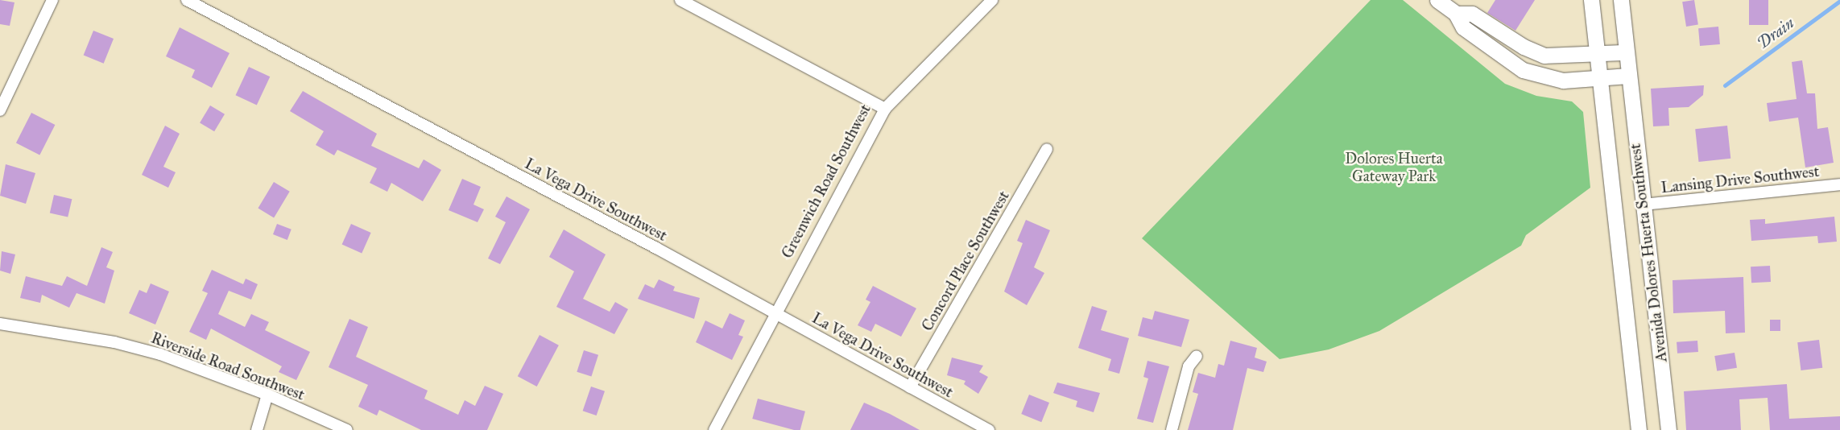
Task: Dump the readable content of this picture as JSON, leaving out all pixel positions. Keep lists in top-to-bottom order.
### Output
{
  "streets": {
    "main road": ["Avenida Dolores Huerta Southwest"],
    "street": [
      "Lansing Drive Southwest",
      "Greenwich Road Southwest",
      "La Vega Drive Southwest",
      "Concord Place Southwest",
      "Riverside Road Southwest"
    ]
  },
  "crossings": [
    ["Lansing Drive Southwest", "Avenida Dolores Huerta Southwest"],
    ["Greenwich Road Southwest", "La Vega Drive Southwest"],
    ["La Vega Drive Southwest", "Concord Place Southwest"]
  ],
  "water": ["Drain"],
  "parks": ["Dolores Huerta Gateway Park"]
}
